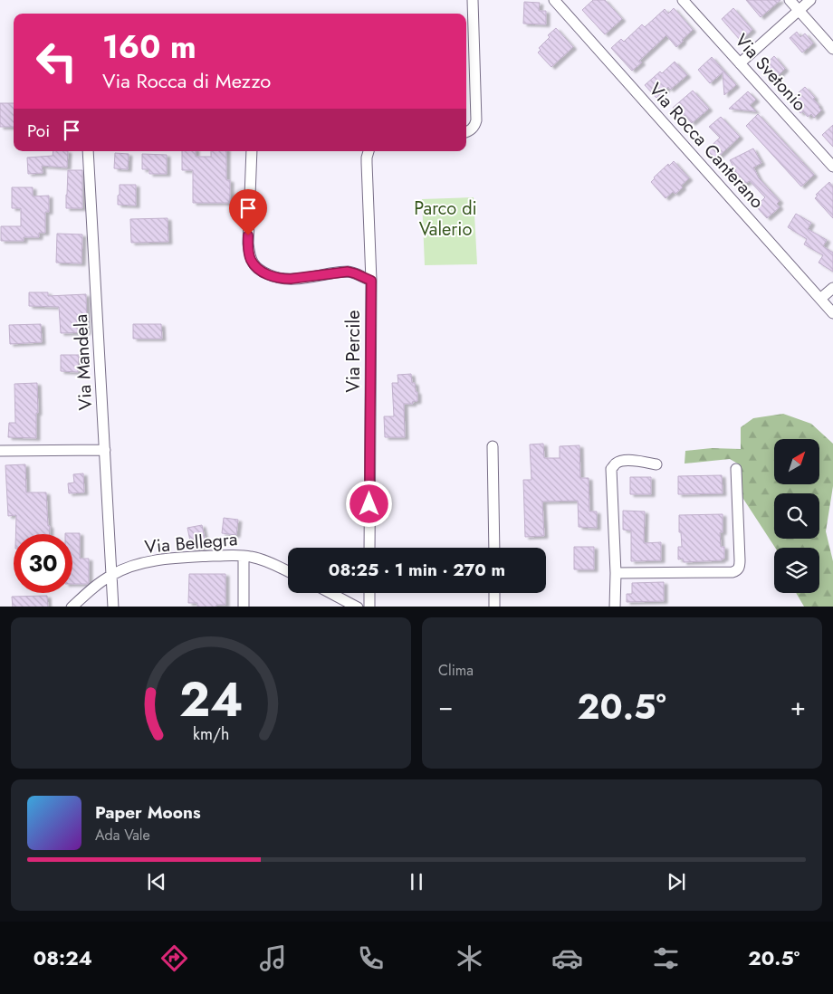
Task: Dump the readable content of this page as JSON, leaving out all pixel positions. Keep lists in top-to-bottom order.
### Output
{
  "streets": {
    "street": [
      "Via Svetonio",
      "Via Rocca Canterano",
      "Via Percile",
      "Via Mandela",
      "Via Bellegra"
    ]
  },
  "crossings": [
    ["Via Mandela", "Via Bellegra"]
  ],
  "parks": ["Parco di Valerio"],
  "north": "top right",
  "page": {
    "turn": ["160 m", "Via Rocca di Mezzo"],
    "then": "Poi",
    "limit": "30",
    "trip": "08:25 · 1 min · 270 m",
    "tile": "Clima",
    "heat": ["−", "20.5°", "+"],
    "song": ["Paper Moons", "Ada Vale"],
    "tabs": ["08:24", "20.5°"],
    "gauge": ["24", "km/h"]
  }
}
